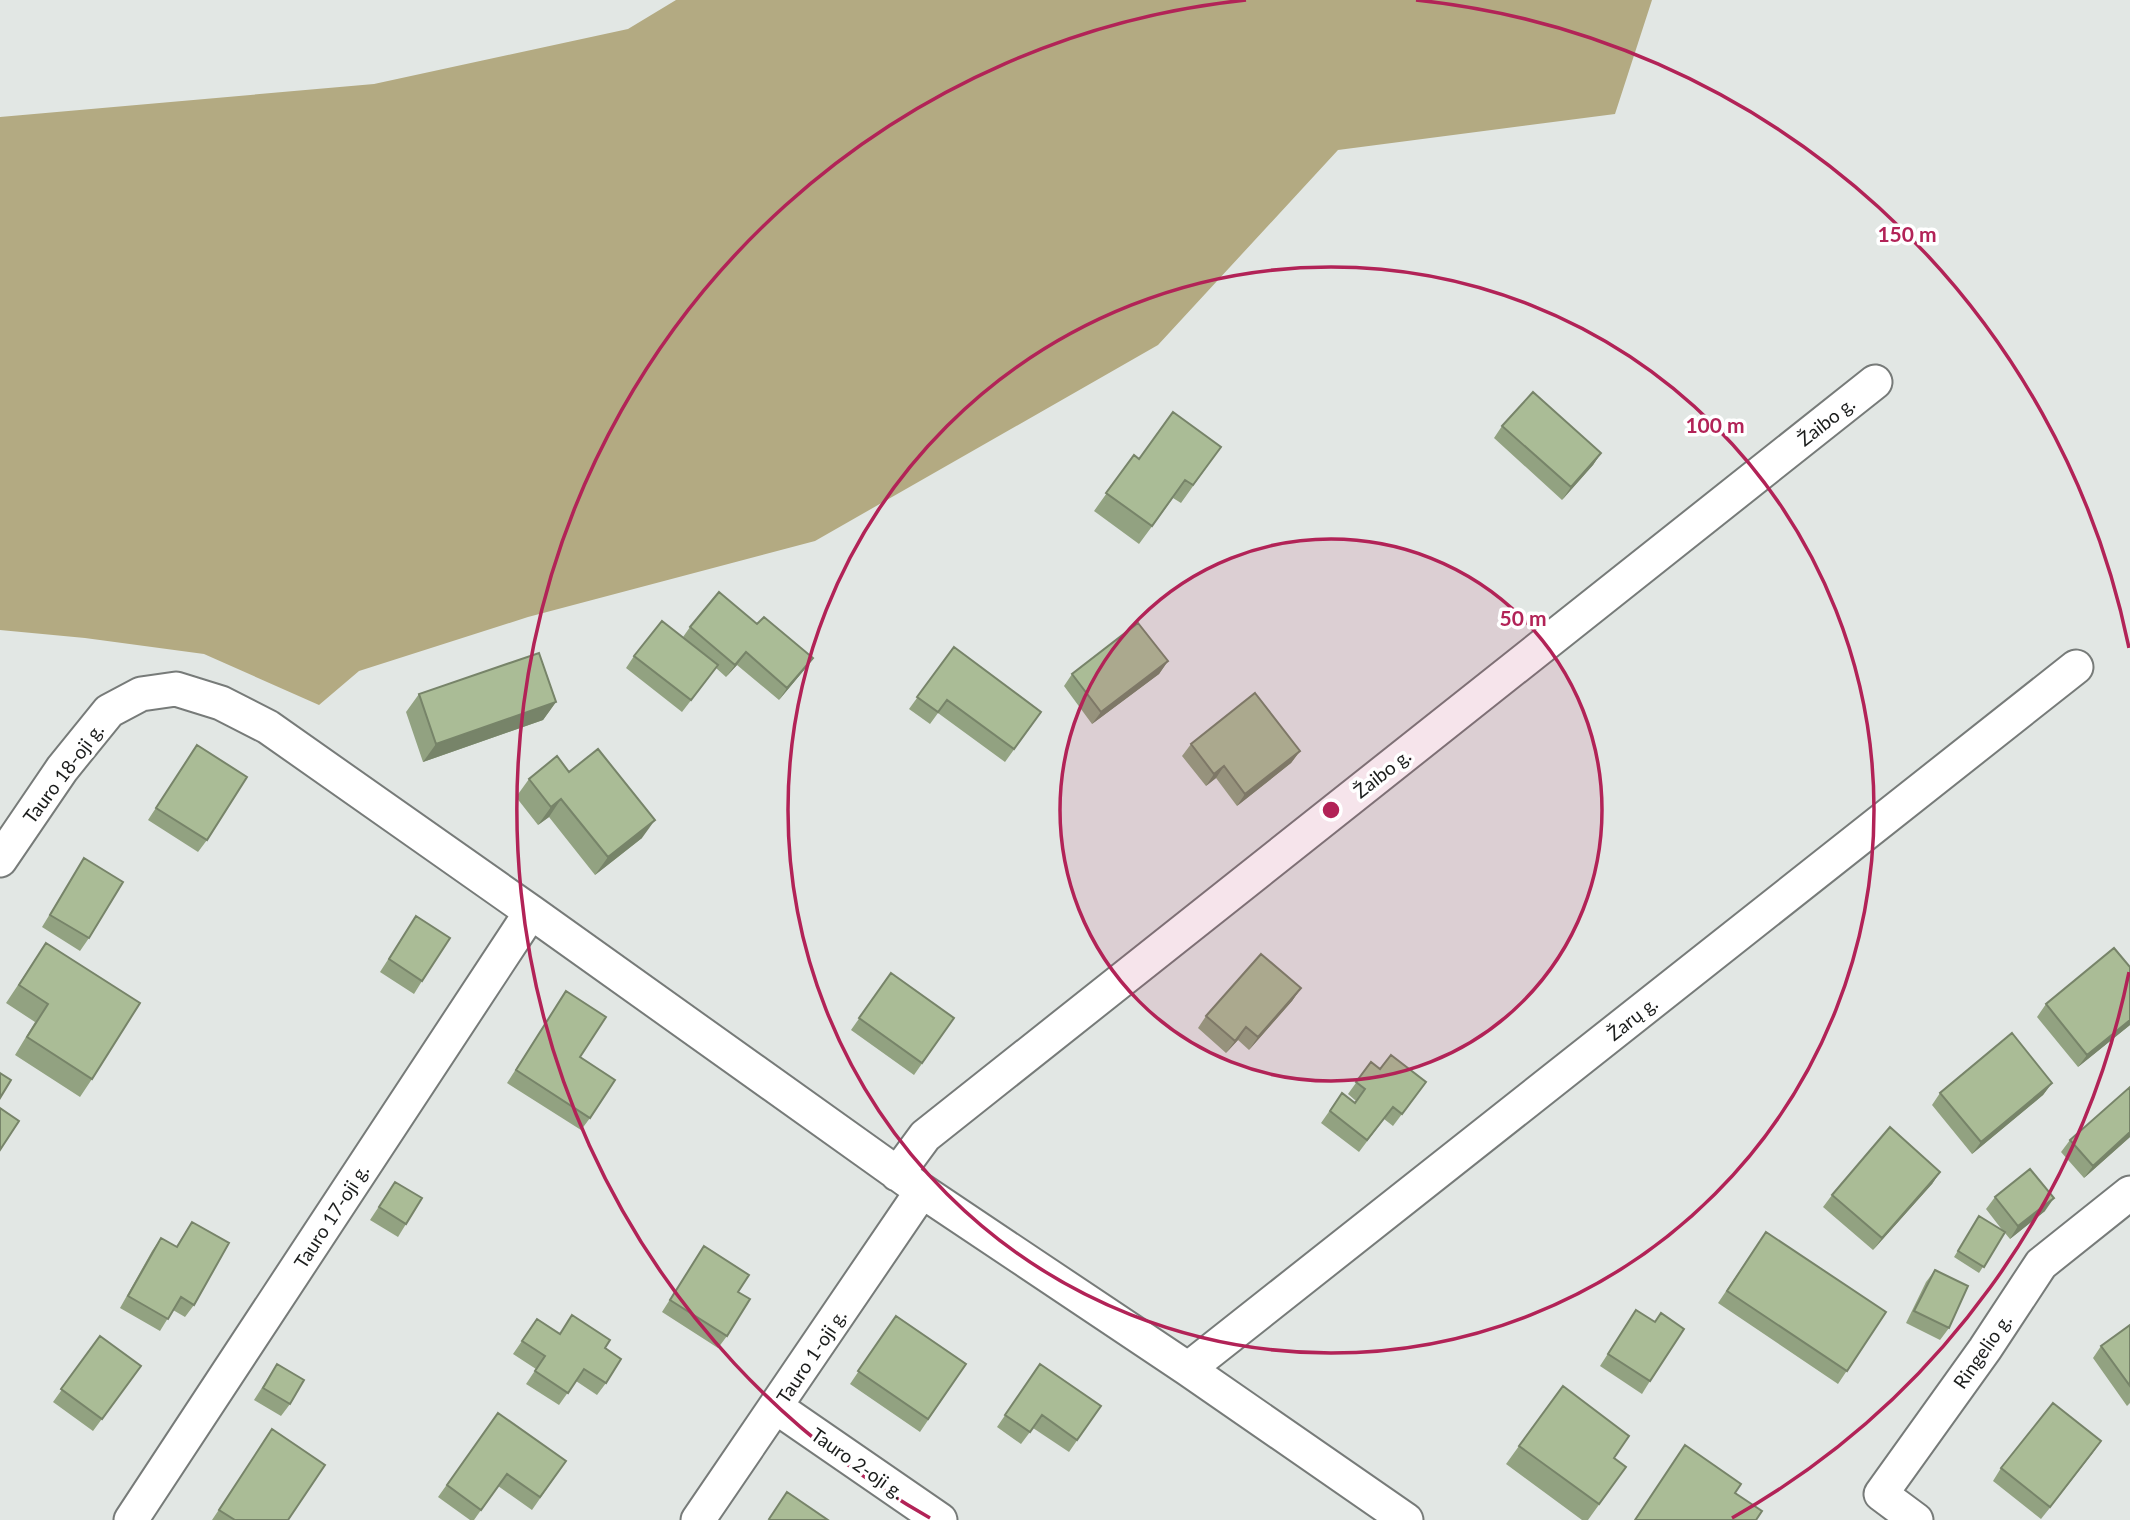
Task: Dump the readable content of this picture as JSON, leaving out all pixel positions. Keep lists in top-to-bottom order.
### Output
{
  "streets": {
    "street": [
      "Žaibo g.",
      "Tauro 18-oji g.",
      "Žarų g.",
      "Tauro 17-oji g.",
      "Ringelio g.",
      "Tauro 1-oji g.",
      "Tauro 2-oji g."
    ]
  },
  "crossings": [
    ["Žaibo g.", "Tauro 1-oji g."],
    ["Tauro 18-oji g.", "Tauro 17-oji g."],
    ["Tauro 1-oji g.", "Tauro 2-oji g."]
  ],
  "rings": ["150 m", "100 m", "50 m"]
}
